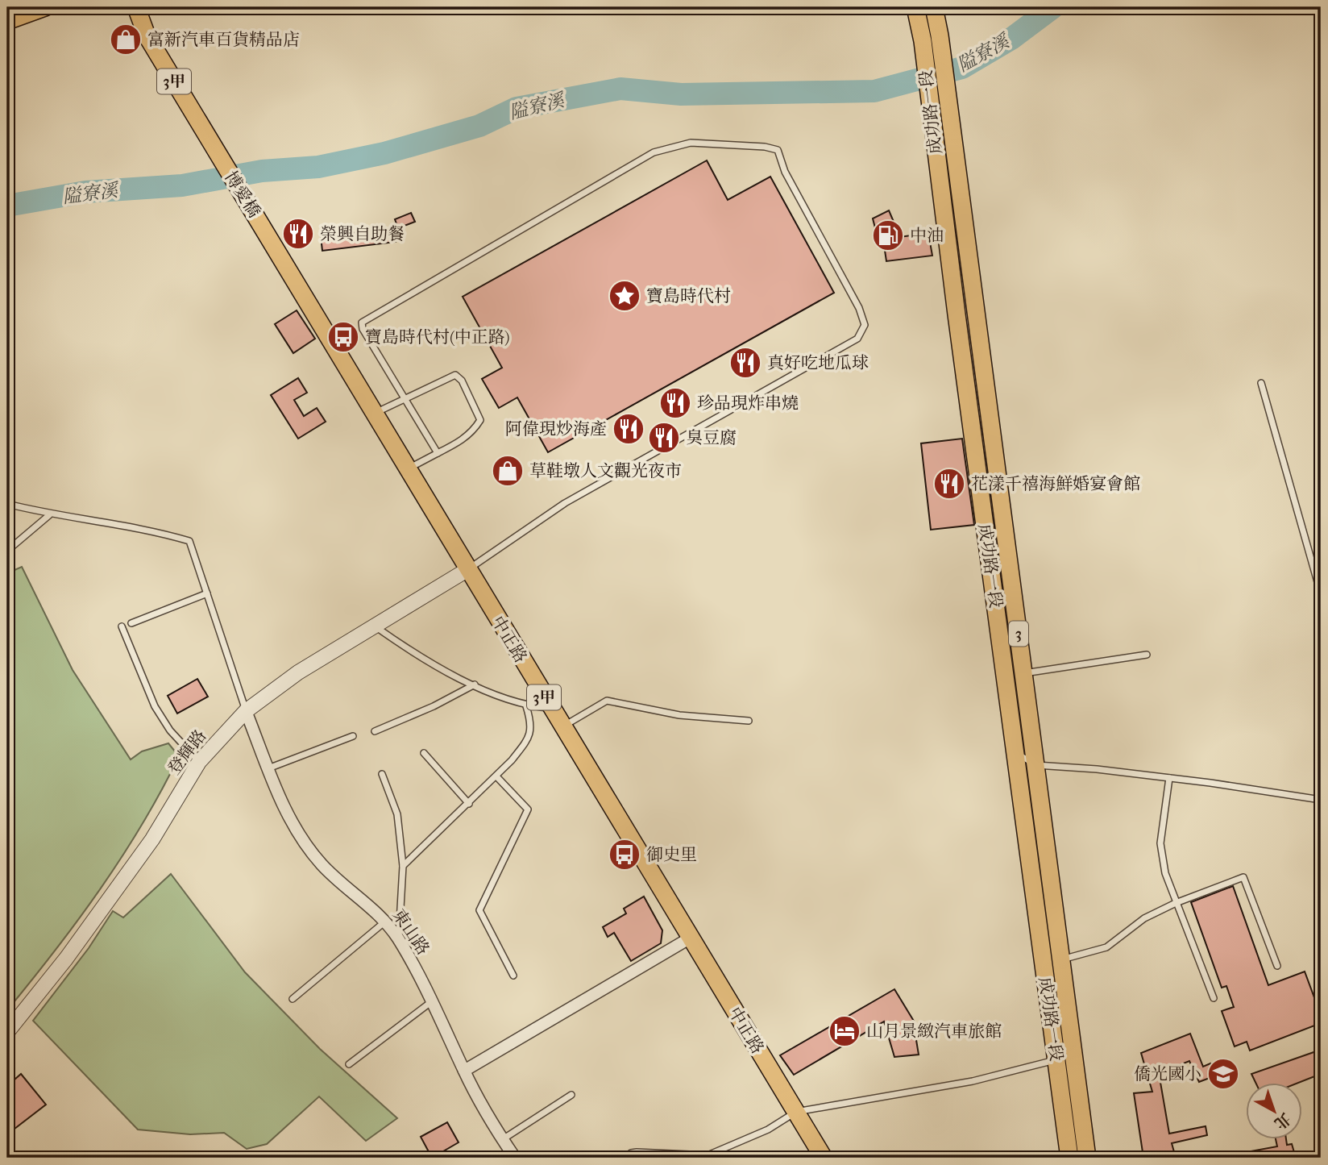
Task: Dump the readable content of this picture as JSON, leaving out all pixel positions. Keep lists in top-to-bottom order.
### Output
{
  "streets": {
    "main road": [
      "3甲",
      "成功路一段",
      "博愛橋",
      "3",
      "中正路"
    ],
    "street": ["登輝路", "東山路"]
  },
  "crossings": [
    ["博愛橋", "中正路"],
    ["中正路", "登輝路"],
    ["登輝路", "東山路"]
  ],
  "water": ["隘寮溪"],
  "places": {
    "shop": ["富新汽車百貨精品店", "草鞋墩人文觀光夜市"],
    "restaurant": [
      "榮興自助餐",
      "真好吃地瓜球",
      "珍品現炸串燒",
      "阿偉現炒海產",
      "臭豆腐",
      "花漾千禧海鮮婚宴會館"
    ],
    "fuel station": ["中油"],
    "place": ["寶島時代村"],
    "bus stop": ["寶島時代村(中正路)", "御史里"],
    "hotel": ["山月景緻汽車旅館"],
    "school or university": ["僑光國小"]
  },
  "north": "bottom right"
}
